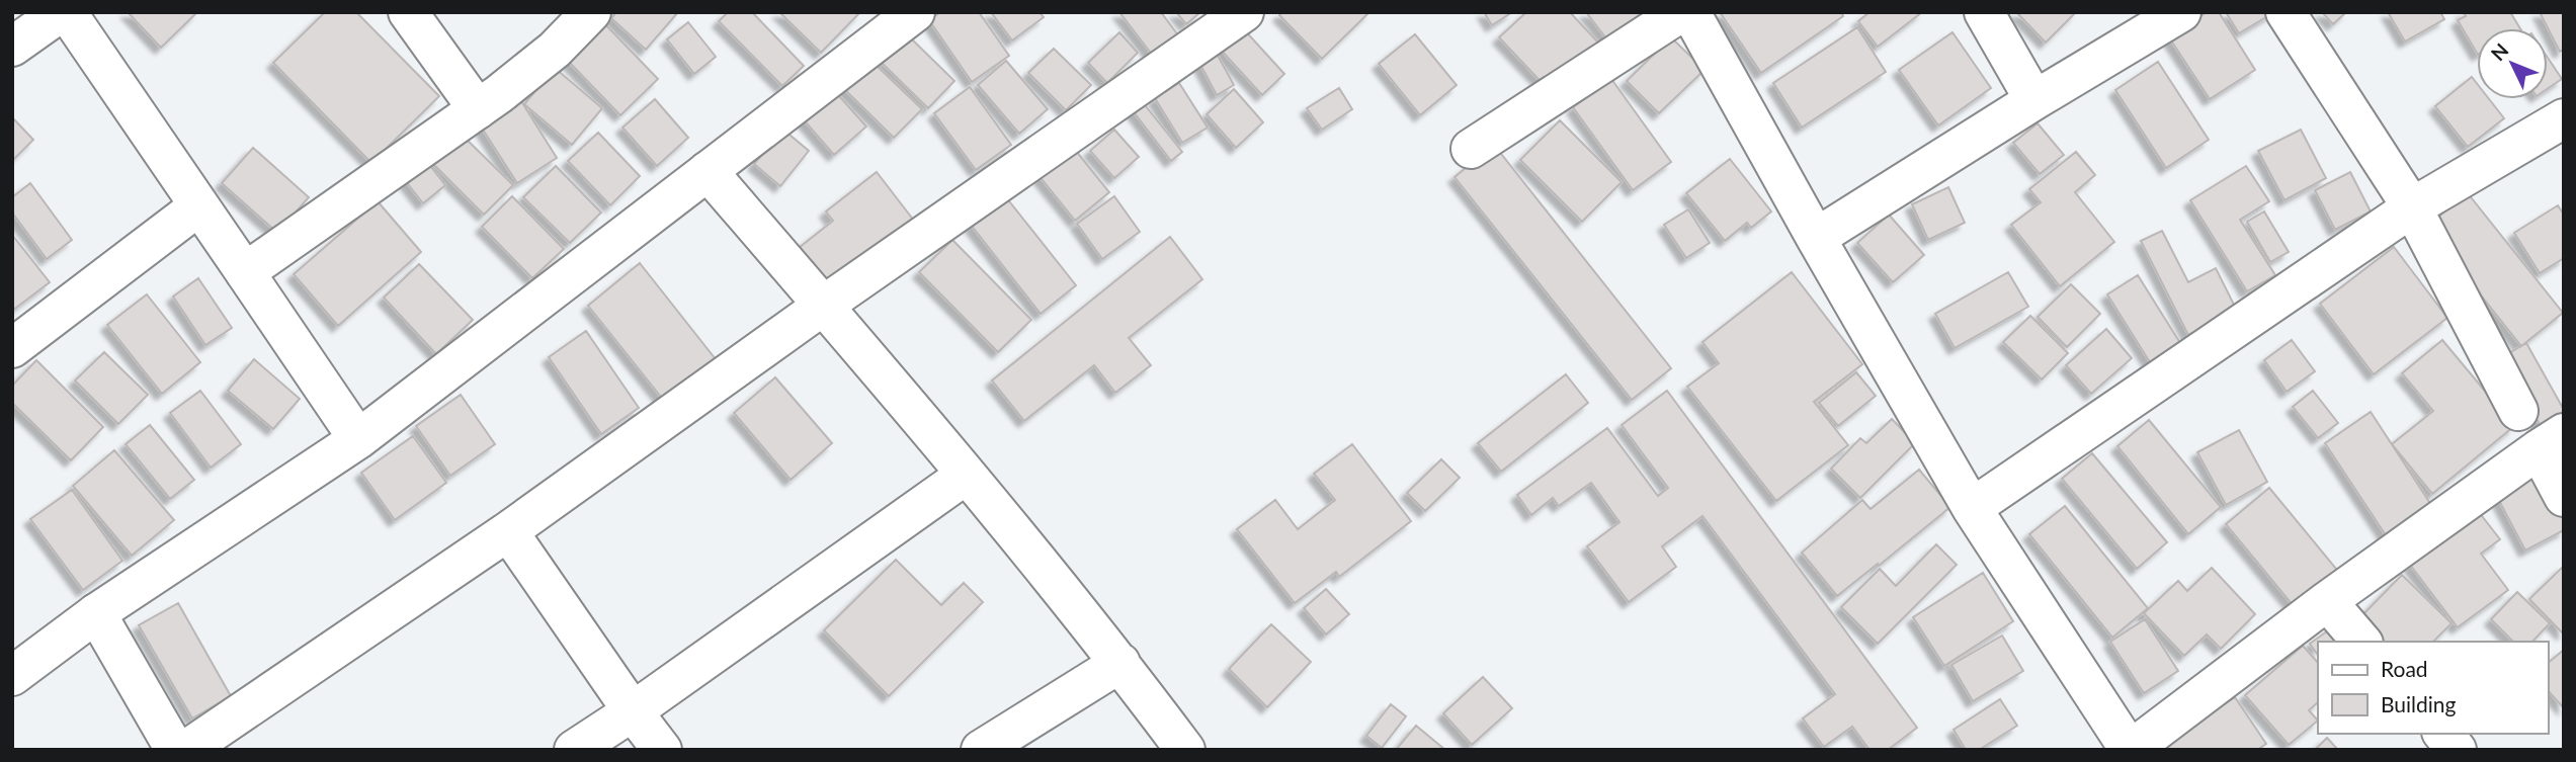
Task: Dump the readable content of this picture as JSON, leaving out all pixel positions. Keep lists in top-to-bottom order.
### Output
{
  "legend": ["Road", "Building"],
  "north": "top left"
}
